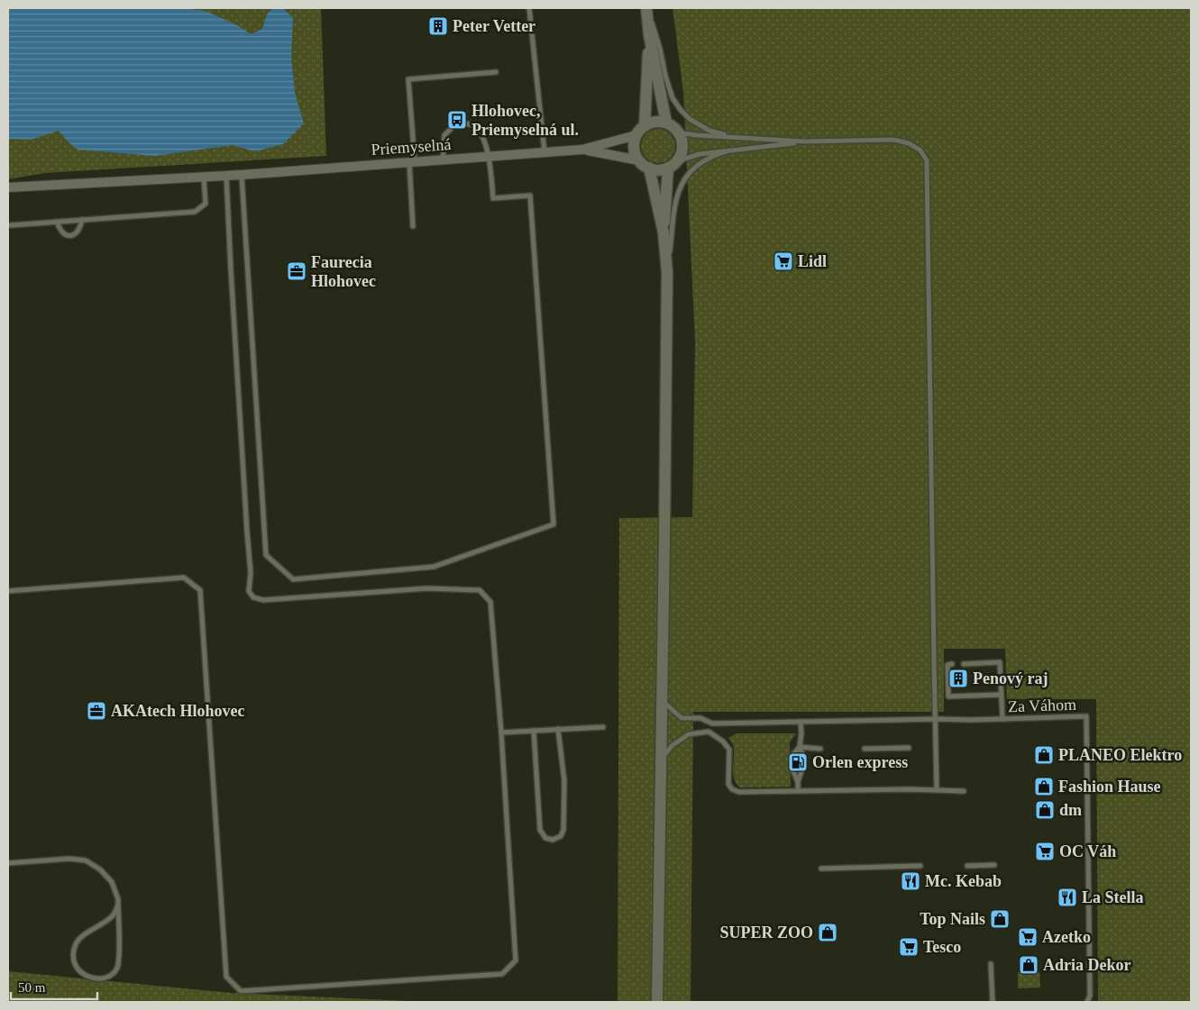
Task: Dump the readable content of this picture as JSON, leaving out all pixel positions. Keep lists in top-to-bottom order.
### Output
{
  "streets": {
    "street": ["Priemyselná"],
    "lane": ["Za Váhom"]
  },
  "places": {
    "building": ["Peter Vetter", "Penový raj"],
    "bus stop": ["Hlohovec, Priemyselná ul."],
    "supermarket": [
      "Lidl",
      "OC Váh",
      "Azetko",
      "Tesco"
    ],
    "office": ["Faurecia Hlohovec", "AKAtech Hlohovec"],
    "shop": [
      "PLANEO Elektro",
      "Fashion Hause",
      "dm",
      "Top Nails",
      "SUPER ZOO",
      "Adria Dekor"
    ],
    "fuel station": ["Orlen express"],
    "restaurant": ["Mc. Kebab", "La Stella"]
  },
  "scale_bar": "50 m"
}
